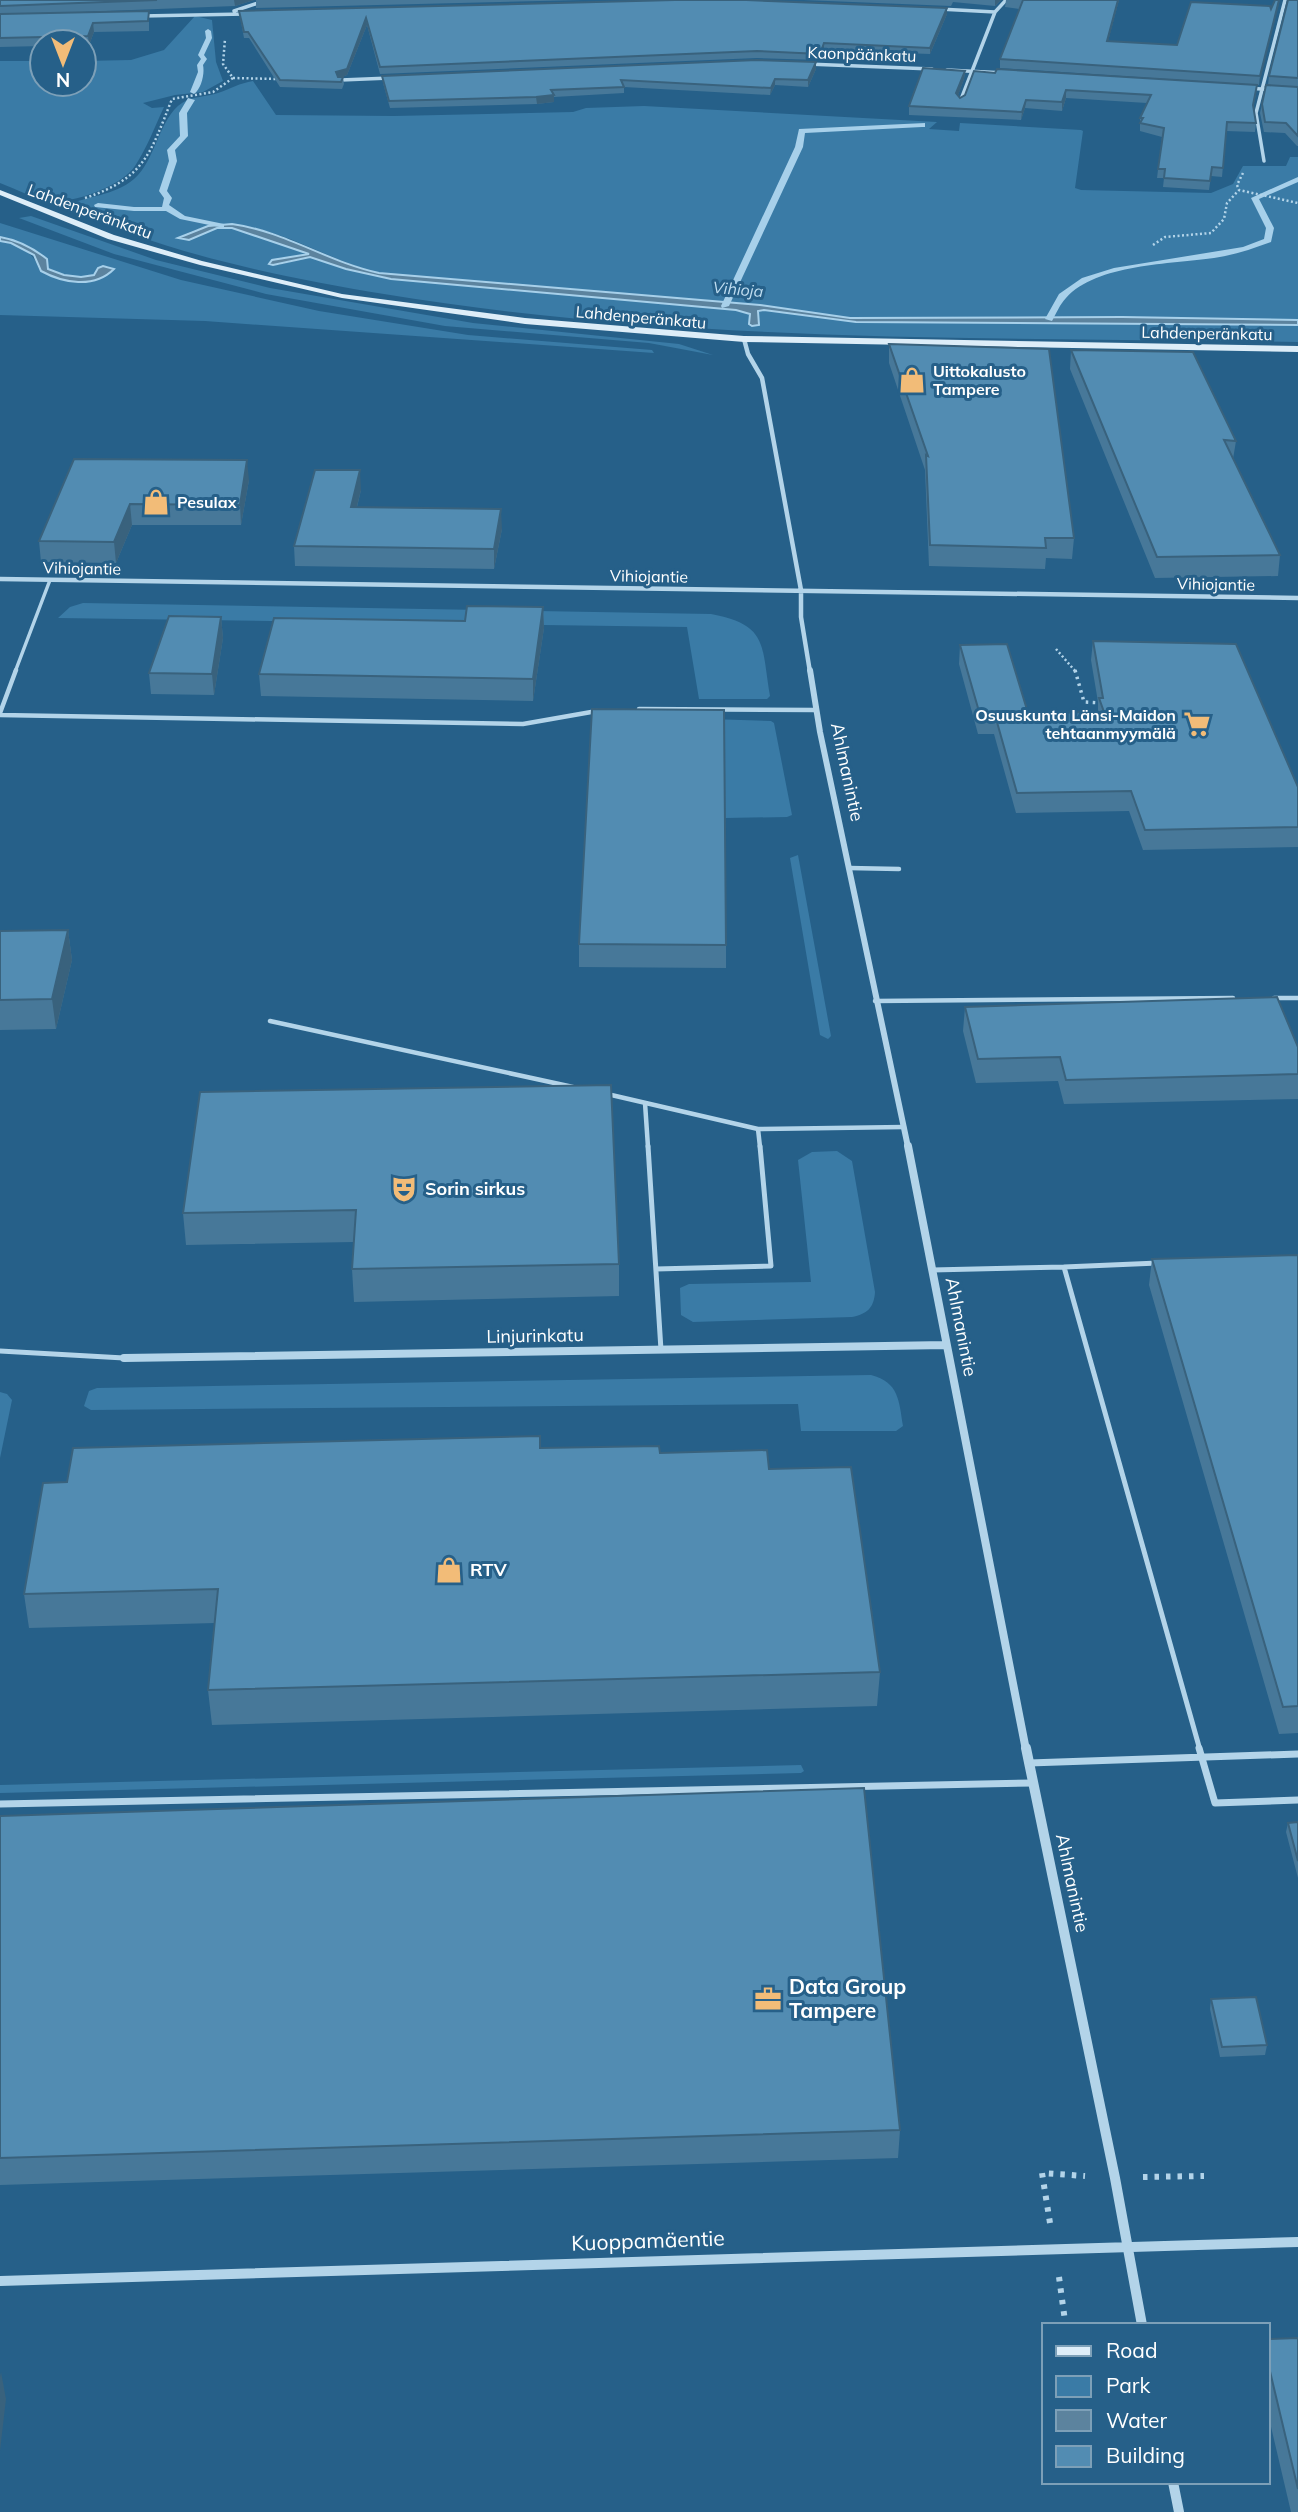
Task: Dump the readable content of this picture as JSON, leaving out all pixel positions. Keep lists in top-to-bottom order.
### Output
{
  "streets": {
    "main road": ["Lahdenperänkatu"],
    "street": [
      "Kaonpäänkatu",
      "Vihiojantie",
      "Ahlmanintie",
      "Linjurinkatu",
      "Kuoppamäentie"
    ]
  },
  "crossings": [
    ["Lahdenperänkatu", "Ahlmanintie"],
    ["Vihiojantie", "Ahlmanintie"],
    ["Ahlmanintie", "Linjurinkatu"],
    ["Ahlmanintie", "Kuoppamäentie"]
  ],
  "water": ["Vihioja"],
  "places": {
    "shop": ["Uittokalusto Tampere", "Pesulax", "RTV"],
    "supermarket": ["Osuuskunta Länsi-Maidon tehtaanmyymälä"],
    "theatre": ["Sorin sirkus"],
    "office": ["Data Group Tampere"]
  },
  "legend": [
    "Road",
    "Park",
    "Water",
    "Building"
  ],
  "north": "bottom"
}
